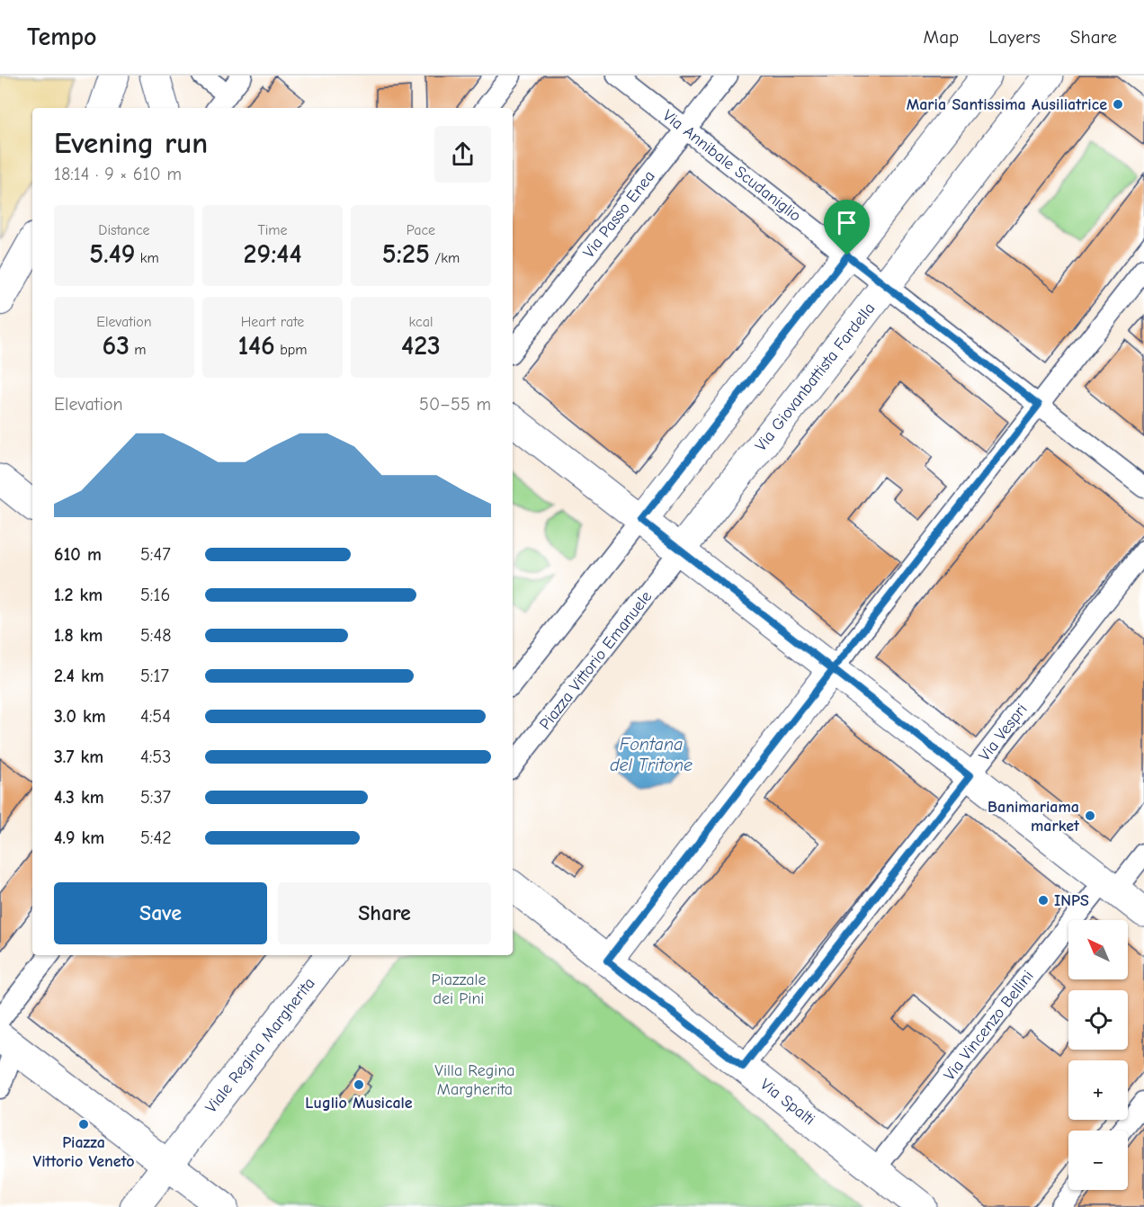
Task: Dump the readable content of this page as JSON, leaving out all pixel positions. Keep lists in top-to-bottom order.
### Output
{
  "streets": {
    "main road": ["Via Giovanbattista Fardella", "Viale Regina Margherita", "Via Spalti"],
    "street": [
      "Via Annibale Scudaniglio",
      "Via Passo Enea",
      "Piazza Vittorio Emanuele",
      "Via Vespri",
      "Via Vincenzo Bellini"
    ]
  },
  "crossings": [
    ["Via Annibale Scudaniglio", "Via Passo Enea"],
    ["Via Annibale Scudaniglio", "Via Giovanbattista Fardella"],
    ["Via Giovanbattista Fardella", "Piazza Vittorio Emanuele"],
    ["Via Vespri", "Via Spalti"],
    ["Via Vincenzo Bellini", "Via Spalti"]
  ],
  "water": ["Fontana del Tritone"],
  "parks": ["Piazzale dei Pini", "Villa Regina Margherita"],
  "places": [
    "Maria Santissima Ausiliatrice",
    "Banimariama market",
    "INPS",
    "Luglio Musicale",
    "Piazza Vittorio Veneto"
  ],
  "north": "top left",
  "page": {
    "header": "Tempo",
    "nav": ["Map", "Layers", "Share"],
    "heading": ["Evening run", "18:14 · 9 × 610 m"],
    "stats": [
      ["Distance", "5.49 km"],
      ["Time", "29:44"],
      ["Pace", "5:25 /km"],
      ["Elevation", "63 m"],
      ["Heart rate", "146 bpm"],
      ["kcal", "423"]
    ],
    "chart": ["Elevation", "50–55 m"],
    "list": [
      {
        "name": "610 m",
        "note": "5:47"
      },
      {
        "name": "1.2 km",
        "note": "5:16"
      },
      {
        "name": "1.8 km",
        "note": "5:48"
      },
      {
        "name": "2.4 km",
        "note": "5:17"
      },
      {
        "name": "3.0 km",
        "note": "4:54"
      },
      {
        "name": "3.7 km",
        "note": "4:53"
      },
      {
        "name": "4.3 km",
        "note": "5:37"
      },
      {
        "name": "4.9 km",
        "note": "5:42"
      }
    ],
    "buttons": ["Save", "Share"],
    "map_buttons": ["+", "−"]
  }
}
